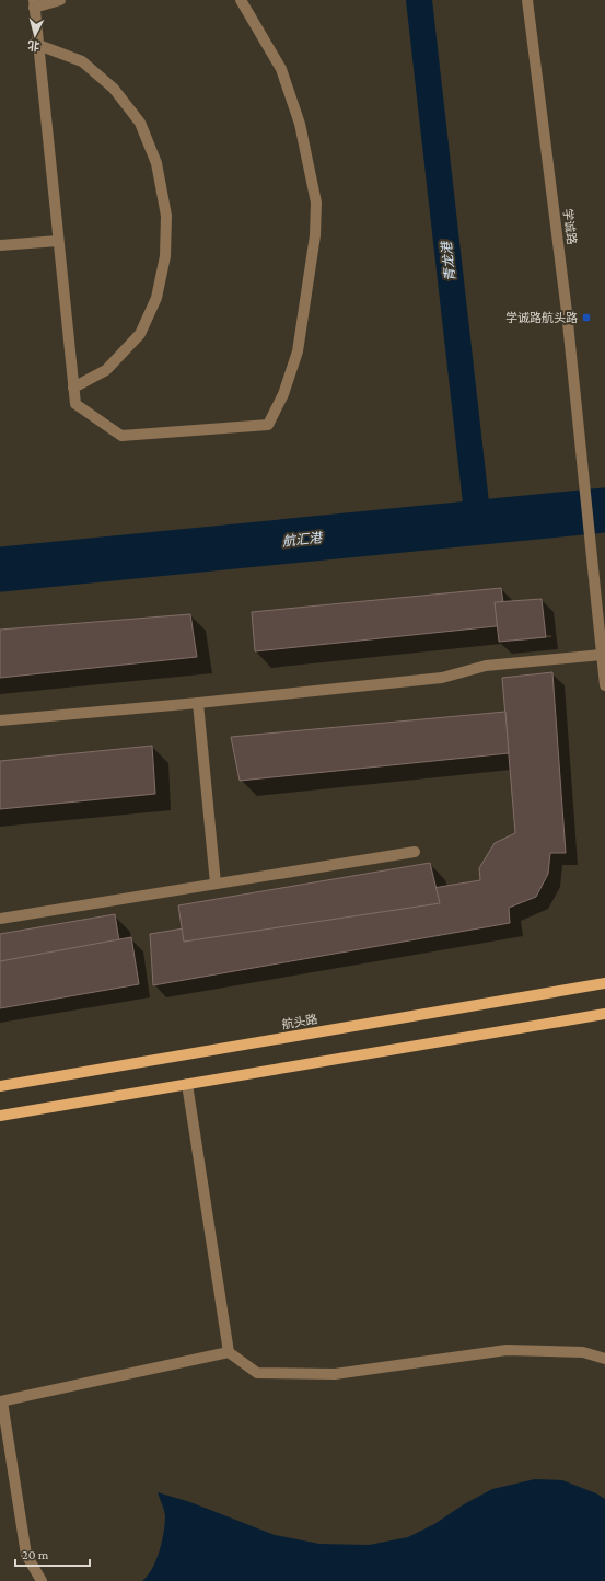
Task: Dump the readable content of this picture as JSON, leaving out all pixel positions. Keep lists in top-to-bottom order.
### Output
{
  "streets": {
    "main road": ["航头路"],
    "street": ["学诚路"]
  },
  "water": ["青龙港", "航汇港"],
  "places": {
    "transit": ["学诚路航头路"]
  },
  "scale_bar": "20 m",
  "north": "bottom"
}
